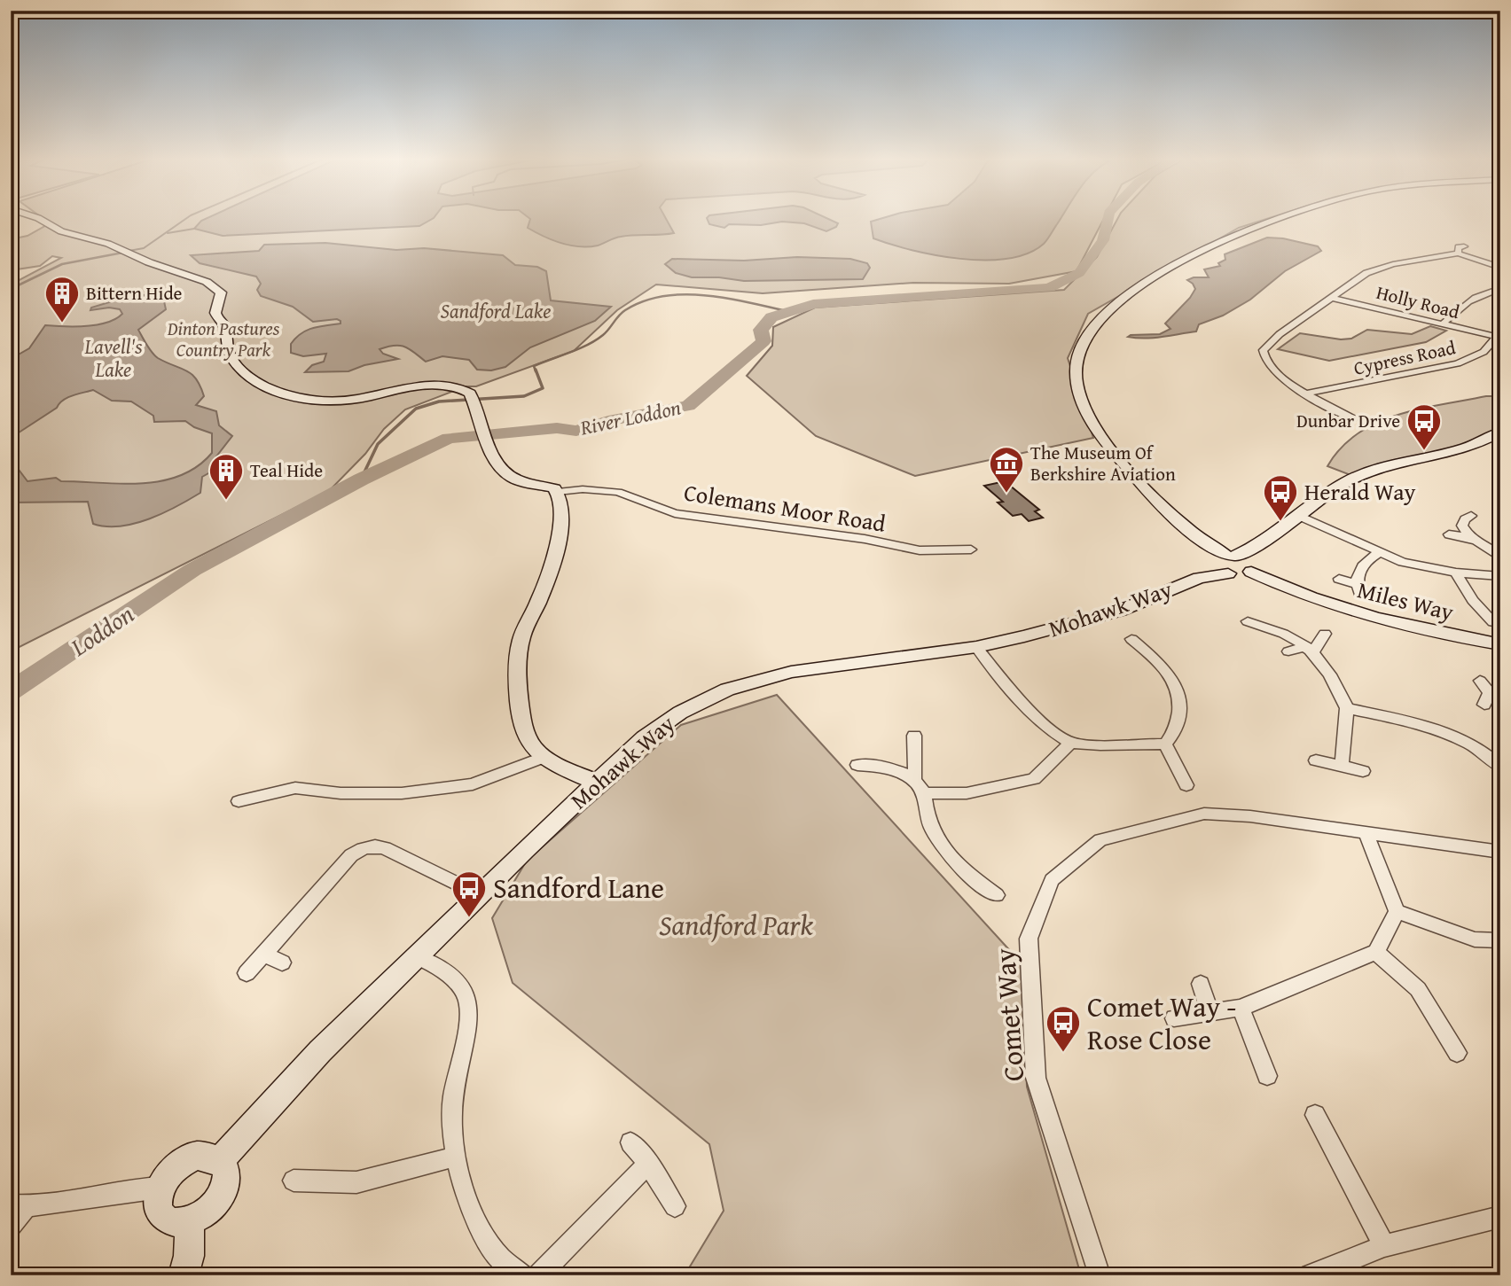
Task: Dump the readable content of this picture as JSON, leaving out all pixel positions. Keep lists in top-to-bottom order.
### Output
{
  "streets": {
    "street": [
      "Holly Road",
      "Cypress Road",
      "Colemans Moor Road",
      "Miles Way",
      "Mohawk Way",
      "Comet Way"
    ]
  },
  "crossings": [
    ["Holly Road", "Cypress Road"],
    ["Miles Way", "Mohawk Way"]
  ],
  "water": [
    "Sandford Lake",
    "Lavell's Lake",
    "River Loddon",
    "Loddon"
  ],
  "parks": ["Dinton Pastures Country Park", "Sandford Park"],
  "places": {
    "building": ["Bittern Hide", "Teal Hide"],
    "bus stop": [
      "Dunbar Drive",
      "Herald Way",
      "Sandford Lane",
      "Comet Way - Rose Close"
    ],
    "museum": ["The Museum Of Berkshire Aviation"]
  }
}
